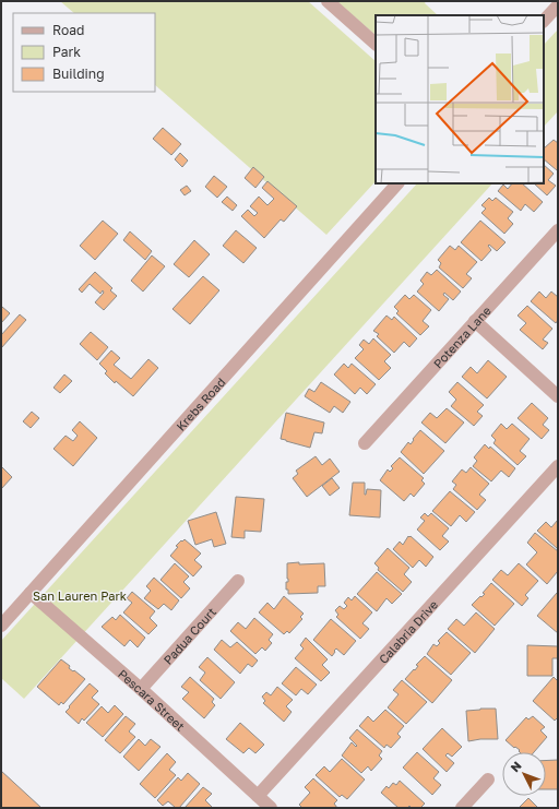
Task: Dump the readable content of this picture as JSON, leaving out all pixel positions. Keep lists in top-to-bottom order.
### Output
{
  "streets": {
    "street": [
      "Potenza Lane",
      "Krebs Road",
      "Calabria Drive",
      "Padua Court",
      "Pescara Street"
    ]
  },
  "crossings": [
    ["Krebs Road", "Pescara Street"],
    ["Calabria Drive", "Pescara Street"],
    ["Padua Court", "Pescara Street"]
  ],
  "parks": ["San Lauren Park"],
  "legend": ["Road", "Park", "Building"],
  "north": "top left"
}
